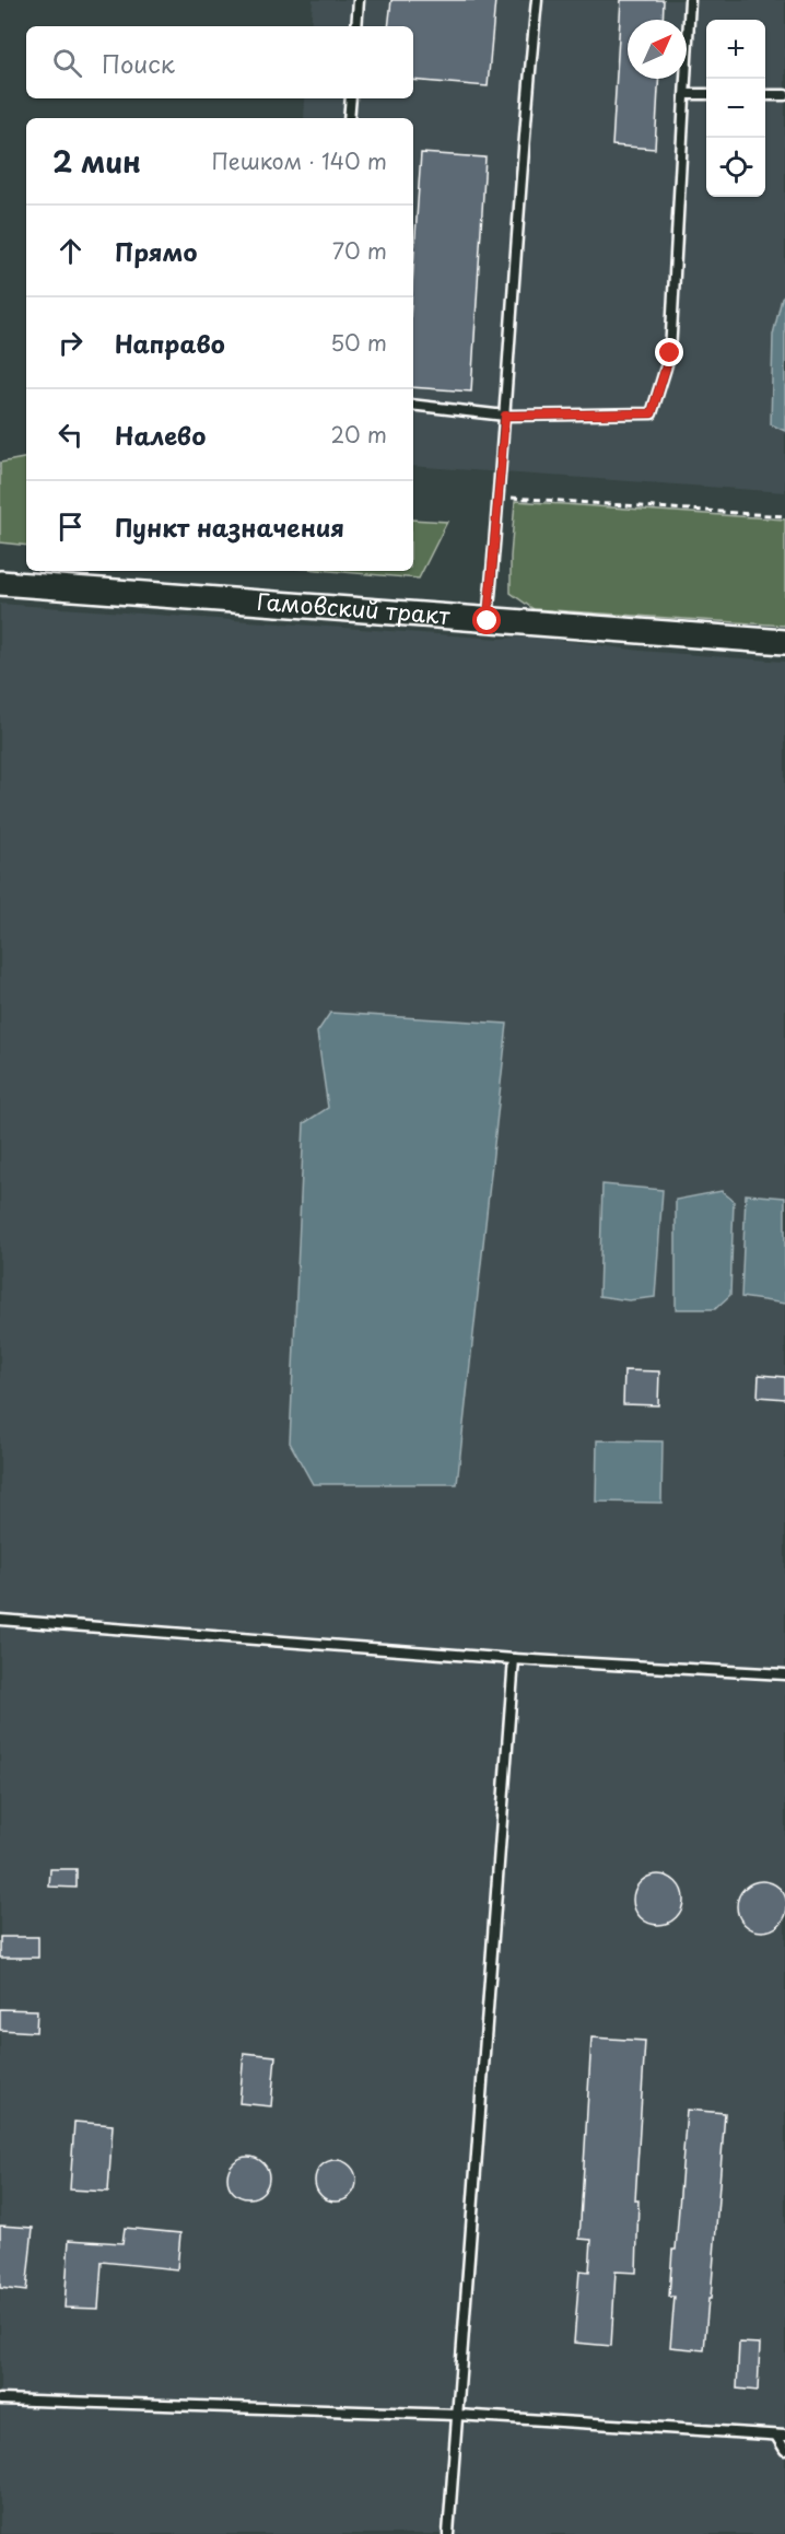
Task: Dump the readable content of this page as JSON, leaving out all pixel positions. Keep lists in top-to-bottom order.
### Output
{
  "streets": {
    "street": ["Гамовский тракт"]
  },
  "north": "top right",
  "page": {
    "map_buttons": ["+", "−"],
    "search": "Поиск",
    "heading": ["2 мин", "Пешком · 140 m"],
    "list": [
      ["Прямо", "70 m"],
      ["Направо", "50 m"],
      ["Налево", "20 m"],
      "Пункт назначения"
    ]
  }
}
